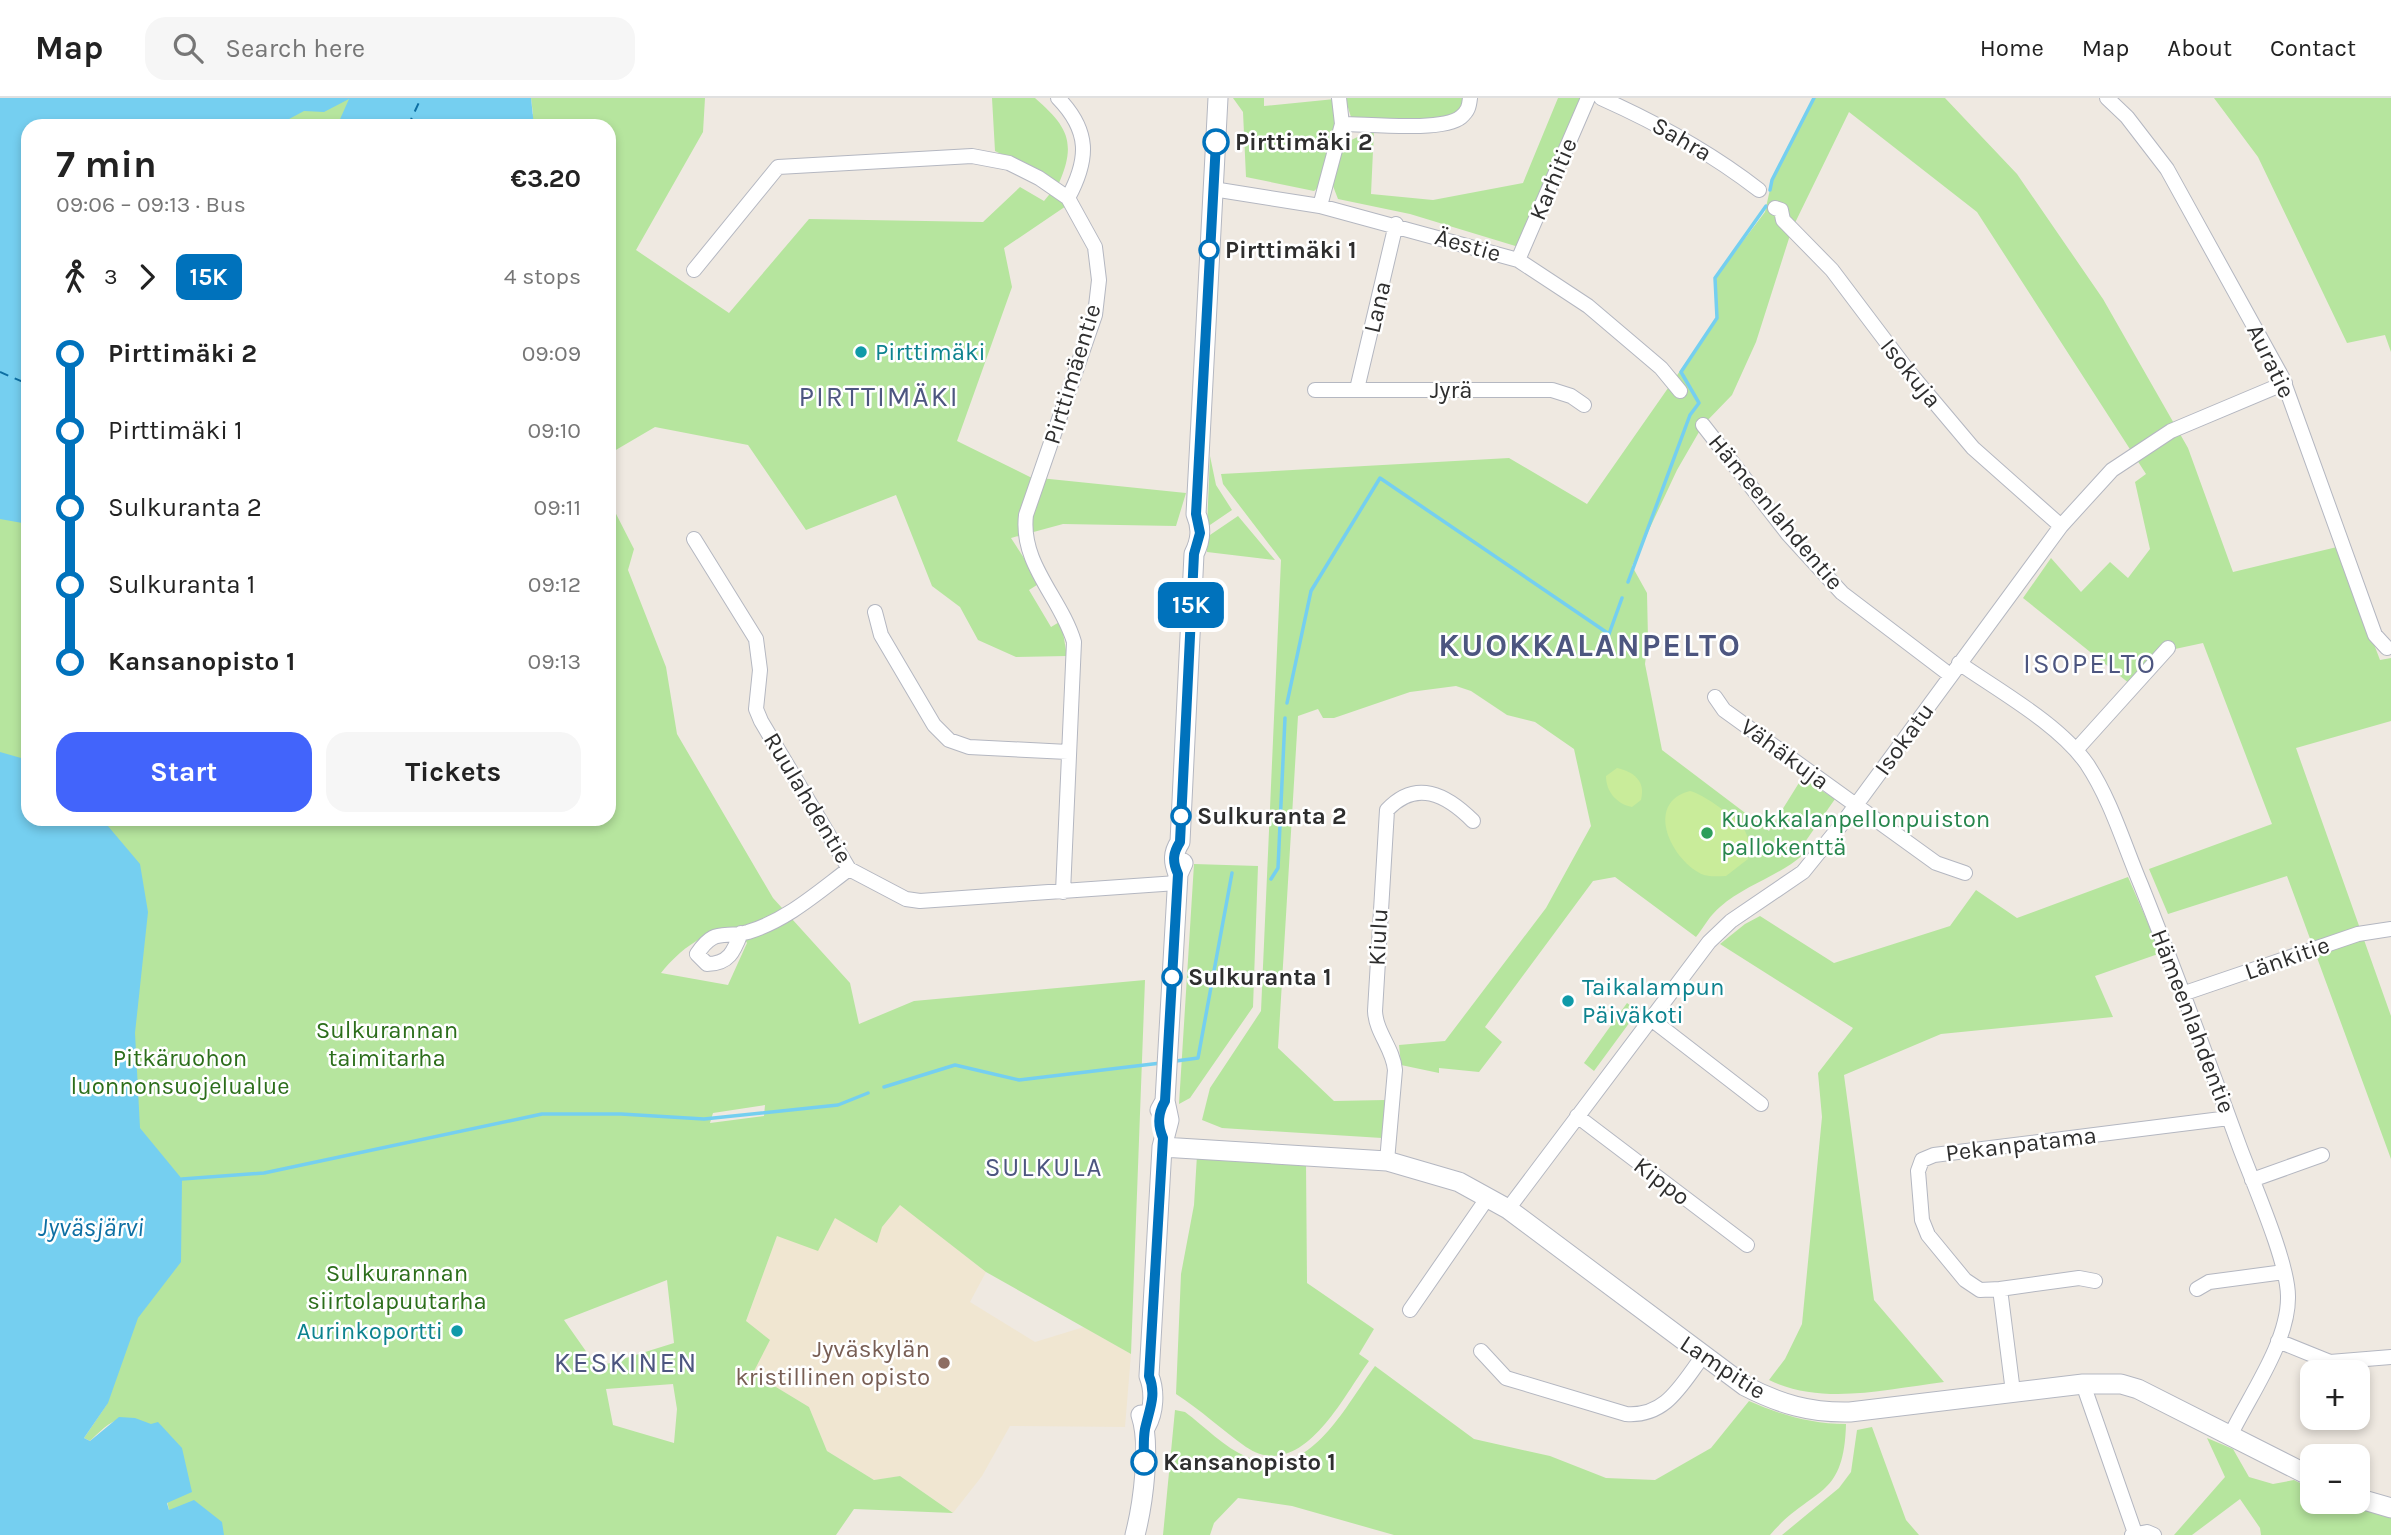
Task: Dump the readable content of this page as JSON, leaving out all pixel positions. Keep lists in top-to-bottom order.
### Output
{
  "streets": {
    "main road": ["Lampitie"],
    "street": [
      "Sahra",
      "Karhitie",
      "Äestie",
      "Lana",
      "Auratie",
      "Isokuja",
      "Pirttimäentie",
      "Jyrä",
      "Hämeenlahdentie",
      "Isokatu",
      "Vähäkuja",
      "Ruulahdentie",
      "Kiulu",
      "Länkitie",
      "Pekanpatama",
      "Kippo"
    ]
  },
  "crossings": [
    ["Karhitie", "Äestie"],
    ["Äestie", "Lana"],
    ["Lana", "Jyrä"],
    ["Auratie", "Isokatu"],
    ["Isokuja", "Isokatu"],
    ["Pirttimäentie", "Ruulahdentie"],
    ["Hämeenlahdentie", "Isokatu"],
    ["Hämeenlahdentie", "Länkitie"],
    ["Hämeenlahdentie", "Pekanpatama"],
    ["Hämeenlahdentie", "Lampitie"],
    ["Isokatu", "Vähäkuja"],
    ["Isokatu", "Kippo"],
    ["Isokatu", "Lampitie"],
    ["Kiulu", "Lampitie"]
  ],
  "districts": [
    "PIRTTIMÄKI",
    "KUOKKALANPELTO",
    "ISOPELTO",
    "SULKULA",
    "KESKINEN"
  ],
  "water": ["Jyväsjärvi"],
  "parks": ["Sulkurannan taimitarha", "Pitkäruohon luonnonsuojelualue", "Sulkurannan siirtolapuutarha"],
  "places": [
    "Pirttimäki 2",
    "Pirttimäki 1",
    "Pirttimäki",
    "Sulkuranta 2",
    "Kuokkalanpellonpuiston pallokenttä",
    "Sulkuranta 1",
    "Taikalampun Päiväkoti",
    "Aurinkoportti",
    "Jyväskylän kristillinen opisto",
    "Kansanopisto 1"
  ],
  "lines": ["bus line 15K"],
  "page": {
    "header": "Map",
    "search": "Search here",
    "nav": [
      "Home",
      "Map",
      "About",
      "Contact"
    ],
    "on_map": "15K",
    "heading": ["7 min", "09:06 – 09:13 · Bus", "€3.20"],
    "legs": ["3", "15K", "4 stops"],
    "list": [
      {
        "name": "Pirttimäki 2",
        "value": "09:09"
      },
      {
        "name": "Pirttimäki 1",
        "value": "09:10"
      },
      {
        "name": "Sulkuranta 2",
        "value": "09:11"
      },
      {
        "name": "Sulkuranta 1",
        "value": "09:12"
      },
      {
        "name": "Kansanopisto 1",
        "value": "09:13"
      }
    ],
    "buttons": ["Start", "Tickets"],
    "map_buttons": ["+", "−"]
  }
}
